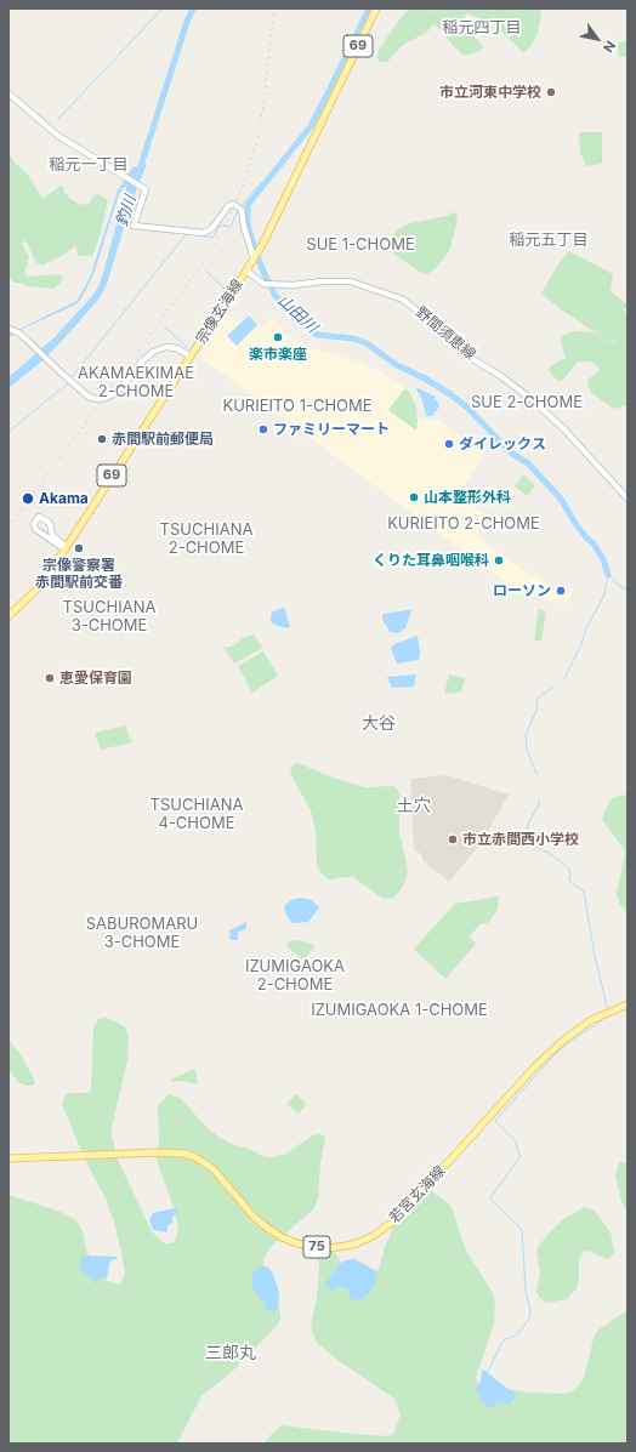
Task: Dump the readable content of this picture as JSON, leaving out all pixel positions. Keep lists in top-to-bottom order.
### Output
{
  "streets": {
    "main road": [
      "69",
      "宗像玄海線",
      "野間須恵線",
      "若宮玄海線",
      "75"
    ]
  },
  "crossings": [
    ["宗像玄海線", "野間須恵線"]
  ],
  "districts": [
    "稲元四丁目",
    "稲元一丁目",
    "稲元五丁目",
    "SUE 1-CHOME",
    "AKAMAEKIMAE 2-CHOME",
    "SUE 2-CHOME",
    "KURIEITO 1-CHOME",
    "KURIEITO 2-CHOME",
    "TSUCHIANA 2-CHOME",
    "TSUCHIANA 3-CHOME",
    "大谷",
    "TSUCHIANA 4-CHOME",
    "土穴",
    "SABUROMARU 3-CHOME",
    "IZUMIGAOKA 2-CHOME",
    "IZUMIGAOKA 1-CHOME",
    "三郎丸"
  ],
  "water": ["釣川", "山田川"],
  "places": [
    "市立河東中学校",
    "楽市楽座",
    "ファミリーマート",
    "赤間駅前郵便局",
    "ダイレックス",
    "山本整形外科",
    "Akama",
    "宗像警察署 赤間駅前交番",
    "くりた耳鼻咽喉科",
    "ローソン",
    "恵愛保育園",
    "市立赤間西小学校"
  ],
  "north": "bottom right"
}
